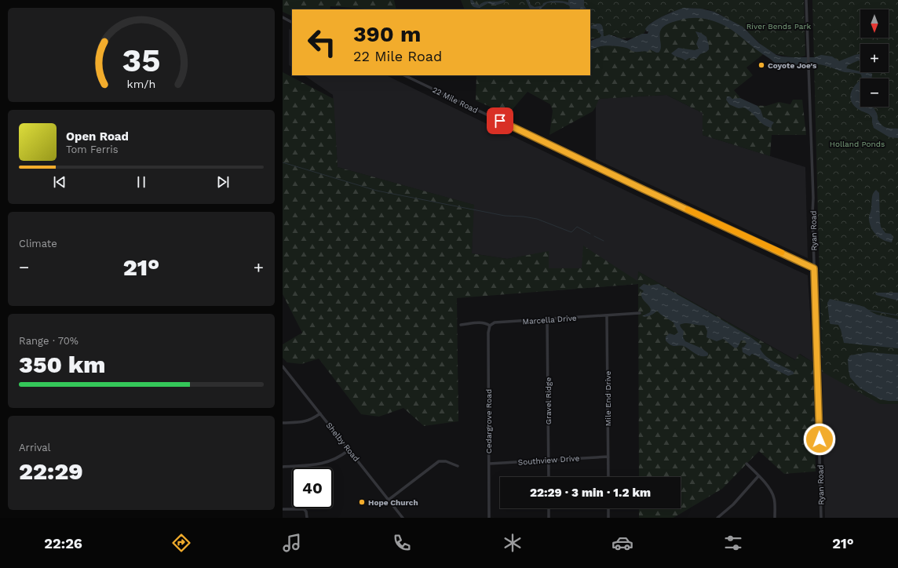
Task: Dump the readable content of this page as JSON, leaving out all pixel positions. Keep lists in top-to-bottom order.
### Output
{
  "streets": {
    "street": [
      "22 Mile Road",
      "Ryan Road",
      "Marcella Drive",
      "Mile End Drive",
      "Gravel Ridge",
      "Cedargrove Road",
      "Shelby Road",
      "Southview Drive"
    ]
  },
  "crossings": [
    ["22 Mile Road", "Ryan Road"],
    ["Marcella Drive", "Mile End Drive"],
    ["Marcella Drive", "Gravel Ridge"],
    ["Marcella Drive", "Cedargrove Road"],
    ["Mile End Drive", "Southview Drive"],
    ["Gravel Ridge", "Southview Drive"],
    ["Cedargrove Road", "Southview Drive"]
  ],
  "parks": ["River Bends Park", "Holland Ponds"],
  "places": ["Coyote Joe's", "Hope Church"],
  "north": "bottom",
  "page": {
    "map_buttons": ["+", "−"],
    "turn": ["390 m", "22 Mile Road"],
    "song": ["Open Road", "Tom Ferris"],
    "tile": [
      "Climate",
      ["Range · 70%", "350 km"],
      ["Arrival", "22:29"]
    ],
    "heat": ["−", "21°", "+"],
    "limit": "40",
    "trip": "22:29 · 3 min · 1.2 km",
    "tabs": ["22:26", "21°"],
    "gauge": ["35", "km/h"]
  }
}
